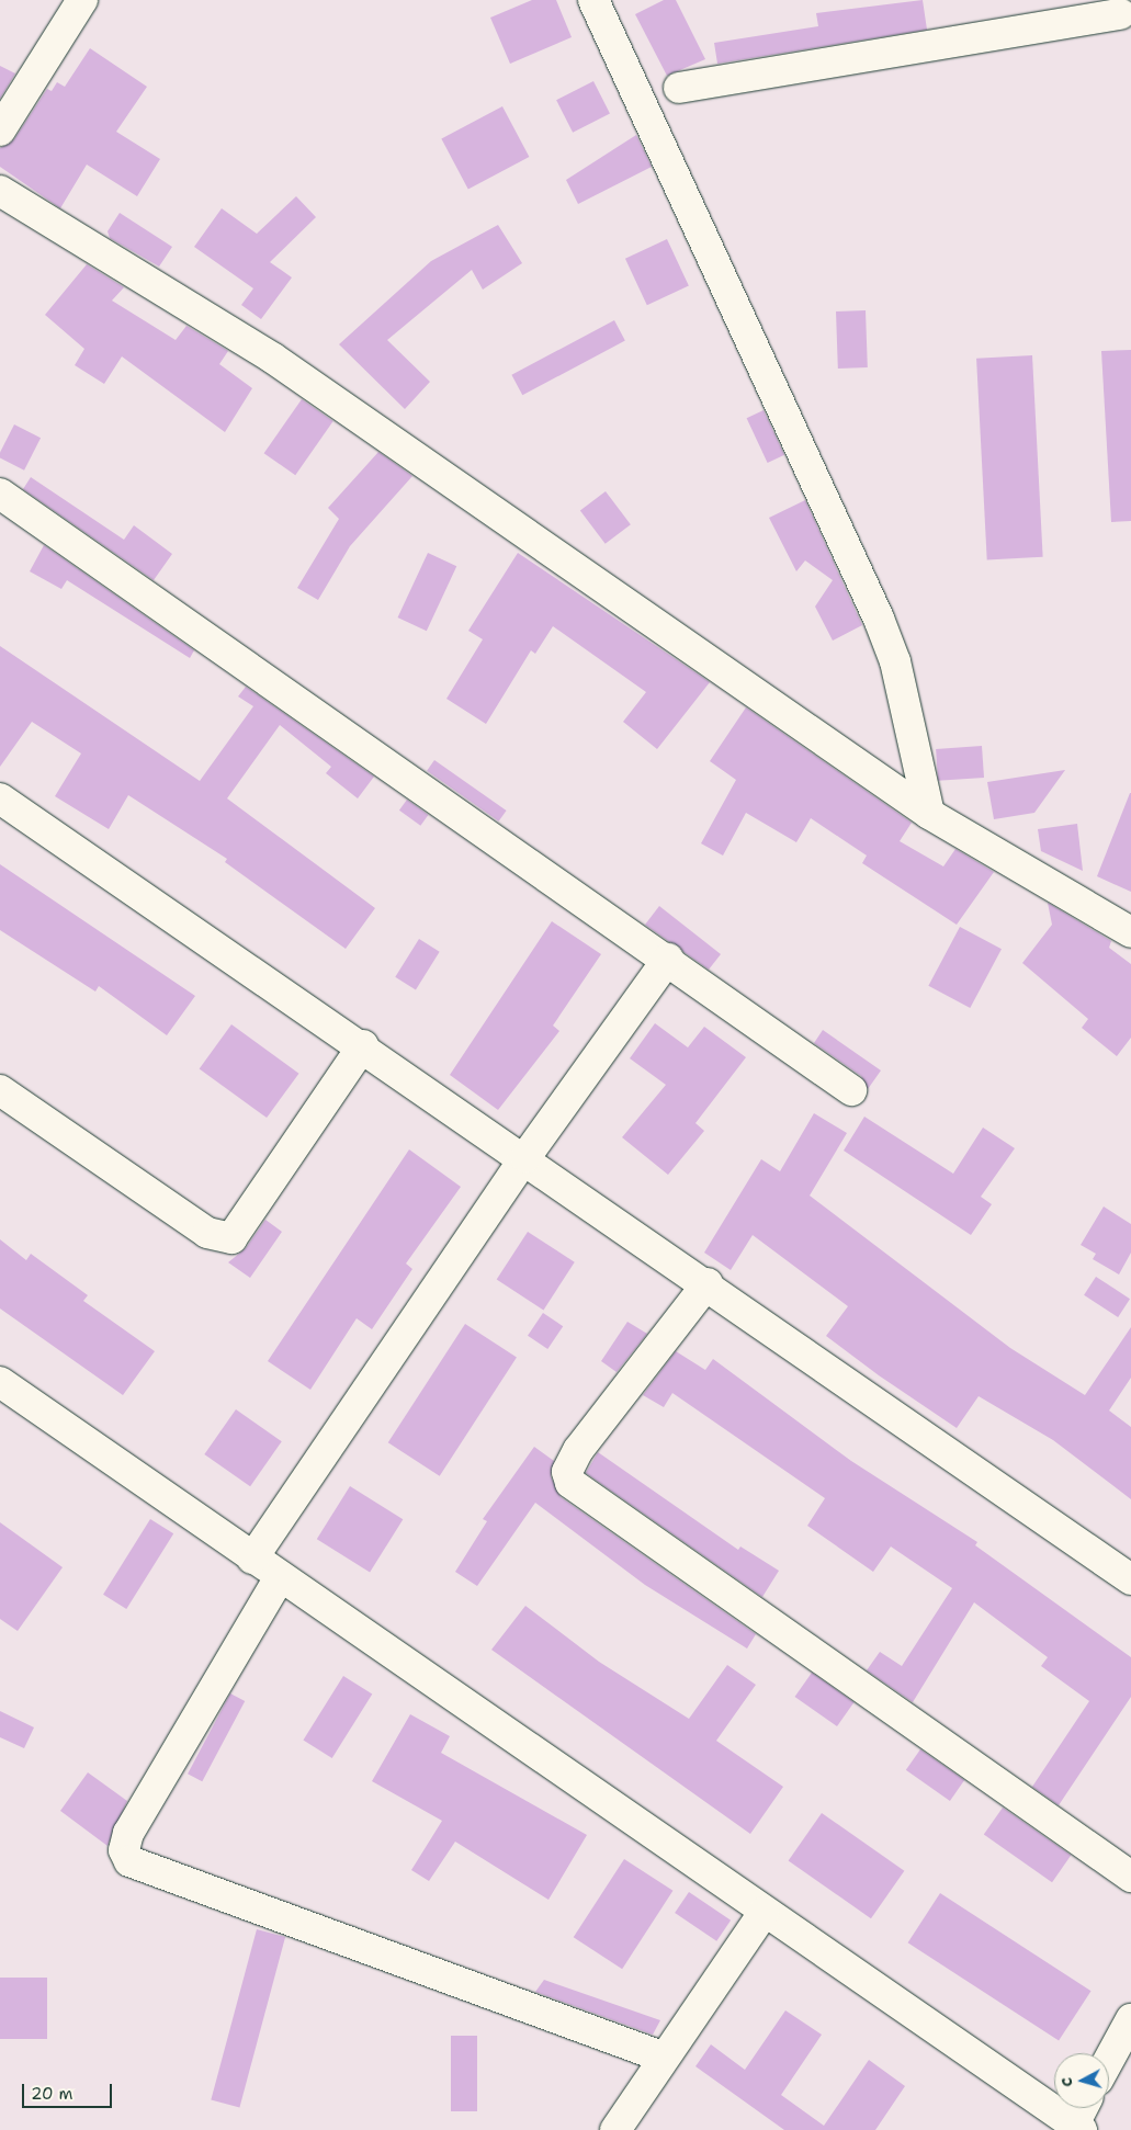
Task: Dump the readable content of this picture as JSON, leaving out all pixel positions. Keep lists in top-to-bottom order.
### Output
{
  "scale_bar": "20 m",
  "north": "left"
}
